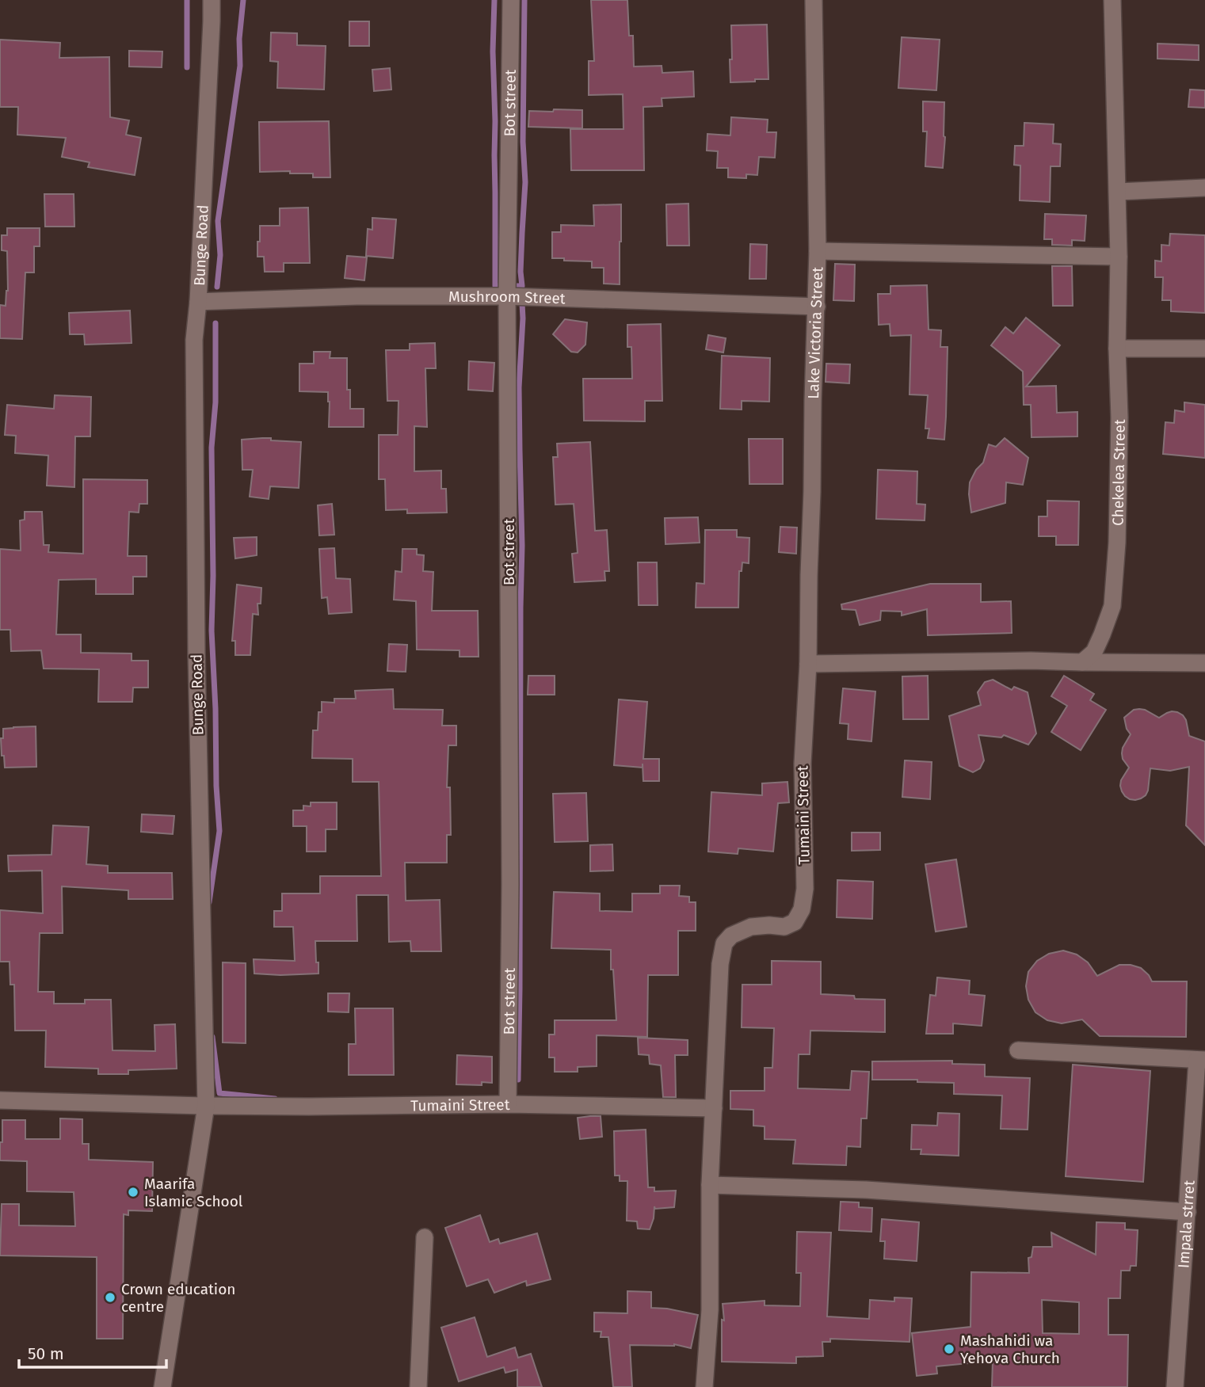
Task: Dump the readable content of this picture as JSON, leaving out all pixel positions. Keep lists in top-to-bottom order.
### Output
{
  "streets": {
    "street": [
      "Bot street",
      "Bunge Road",
      "Mushroom Street",
      "Lake Victoria Street",
      "Chekelea Street",
      "Tumaini Street",
      "Impala strret"
    ]
  },
  "crossings": [
    ["Bot street", "Mushroom Street"],
    ["Bot street", "Tumaini Street"],
    ["Bunge Road", "Mushroom Street"],
    ["Bunge Road", "Tumaini Street"],
    ["Mushroom Street", "Lake Victoria Street"],
    ["Lake Victoria Street", "Tumaini Street"]
  ],
  "places": ["Maarifa Islamic School", "Crown education centre", "Mashahidi wa Yehova Church"],
  "scale_bar": "50 m"
}
